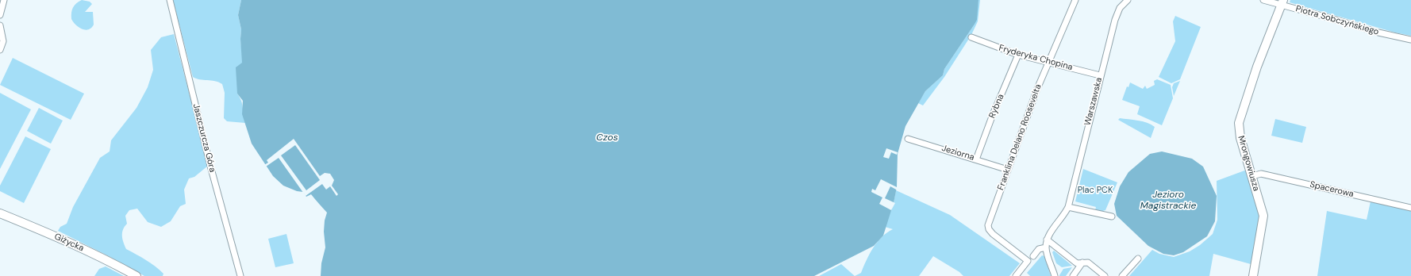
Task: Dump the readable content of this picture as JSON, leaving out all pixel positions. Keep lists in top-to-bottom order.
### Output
{
  "streets": {
    "street": [
      "Piotra Sobczyńskiego",
      "Fryderyka Chopina",
      "Warszawska",
      "Rybna",
      "Franklina Delano Roosevelta",
      "Jaszczurcza Góra",
      "Jeziorna",
      "Mrongowiusza",
      "Spacerowa",
      "Giżycka"
    ]
  },
  "crossings": [
    ["Piotra Sobczyńskiego", "Mrongowiusza"],
    ["Fryderyka Chopina", "Warszawska"],
    ["Fryderyka Chopina", "Rybna"],
    ["Fryderyka Chopina", "Franklina Delano Roosevelta"],
    ["Rybna", "Jeziorna"],
    ["Franklina Delano Roosevelta", "Jeziorna"],
    ["Mrongowiusza", "Spacerowa"]
  ],
  "water": ["Czos", "Jezioro Magistrackie"],
  "parks": ["Plac PCK"]
}
